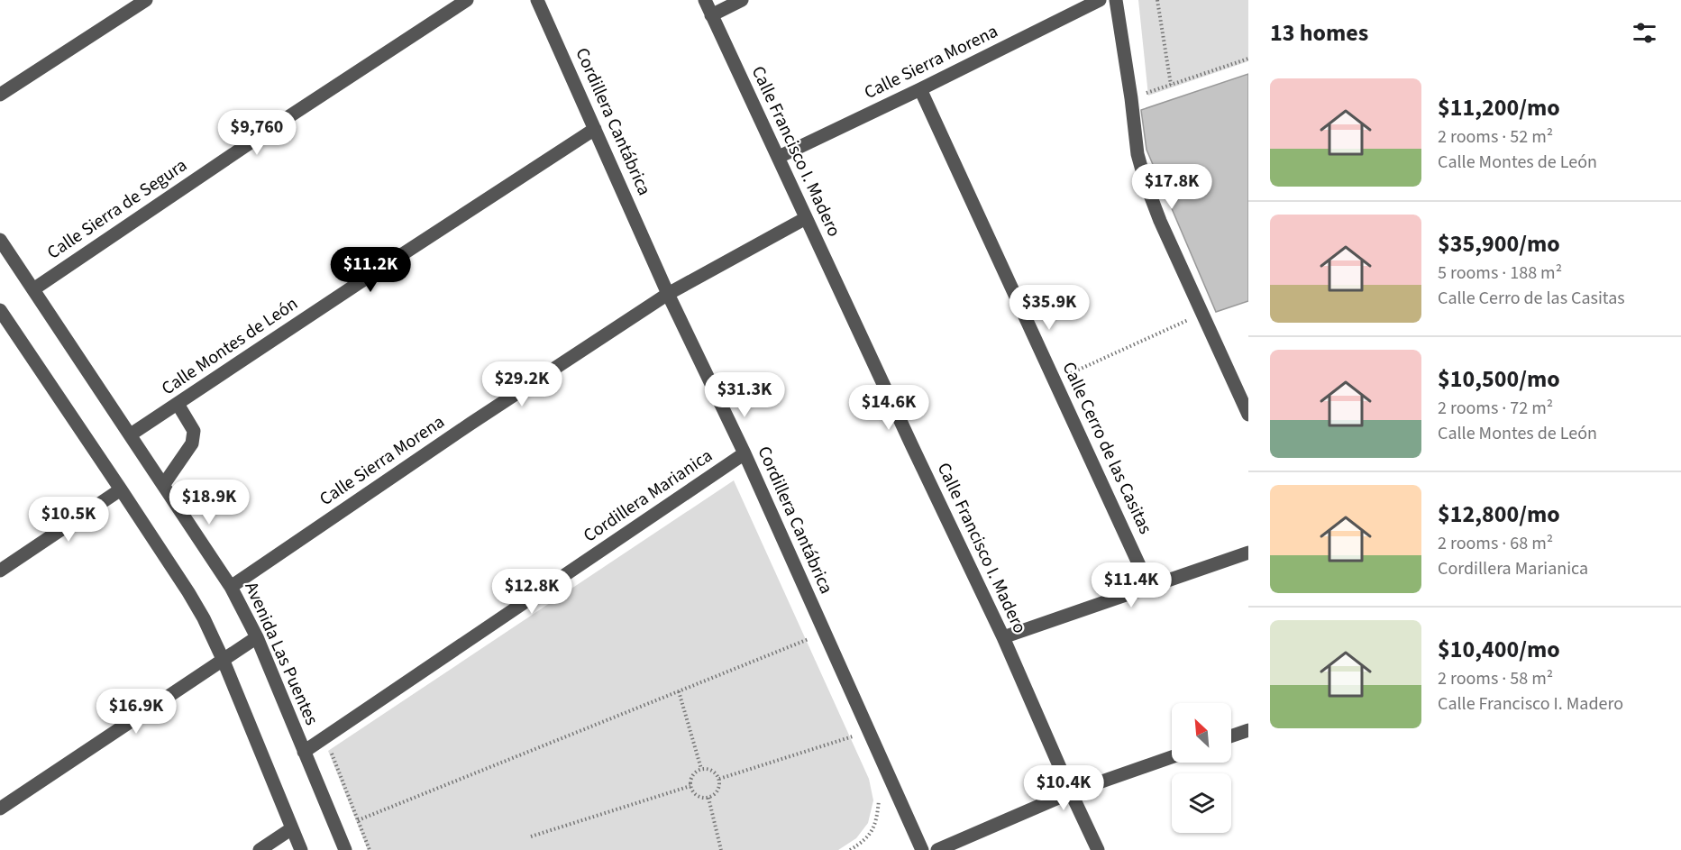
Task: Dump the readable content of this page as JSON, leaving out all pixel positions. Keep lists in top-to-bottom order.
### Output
{
  "streets": {
    "street": [
      "Calle Sierra Morena",
      "Cordillera Cantábrica",
      "Calle Francisco I. Madero",
      "Calle Sierra de Segura",
      "Calle Montes de León",
      "Calle Cerro de las Casitas",
      "Cordillera Marianica",
      "Avenida Las Puentes"
    ]
  },
  "crossings": [
    ["Calle Sierra Morena", "Cordillera Cantábrica"],
    ["Calle Sierra Morena", "Calle Francisco I. Madero"],
    ["Calle Sierra Morena", "Calle Cerro de las Casitas"],
    ["Calle Sierra Morena", "Avenida Las Puentes"],
    ["Cordillera Cantábrica", "Calle Montes de León"],
    ["Cordillera Cantábrica", "Cordillera Marianica"],
    ["Calle Sierra de Segura", "Avenida Las Puentes"],
    ["Calle Montes de León", "Avenida Las Puentes"],
    ["Cordillera Marianica", "Avenida Las Puentes"]
  ],
  "north": "top left",
  "page": {
    "heading": "13 homes",
    "list": [
      {
        "name": "$11,200/mo",
        "note": "2 rooms · 52 m² · Calle Montes de León"
      },
      {
        "name": "$35,900/mo",
        "note": "5 rooms · 188 m² · Calle Cerro de las Casitas"
      },
      {
        "name": "$10,500/mo",
        "note": "2 rooms · 72 m² · Calle Montes de León"
      },
      {
        "name": "$12,800/mo",
        "note": "2 rooms · 68 m² · Cordillera Marianica"
      },
      {
        "name": "$10,400/mo",
        "note": "2 rooms · 58 m² · Calle Francisco I. Madero"
      }
    ],
    "price": [
      "$9,760",
      "$17.8K",
      "$11.2K",
      "$35.9K",
      "$29.2K",
      "$31.3K",
      "$14.6K",
      "$18.9K",
      "$10.5K",
      "$11.4K",
      "$12.8K",
      "$16.9K",
      "$10.4K"
    ]
  }
}
